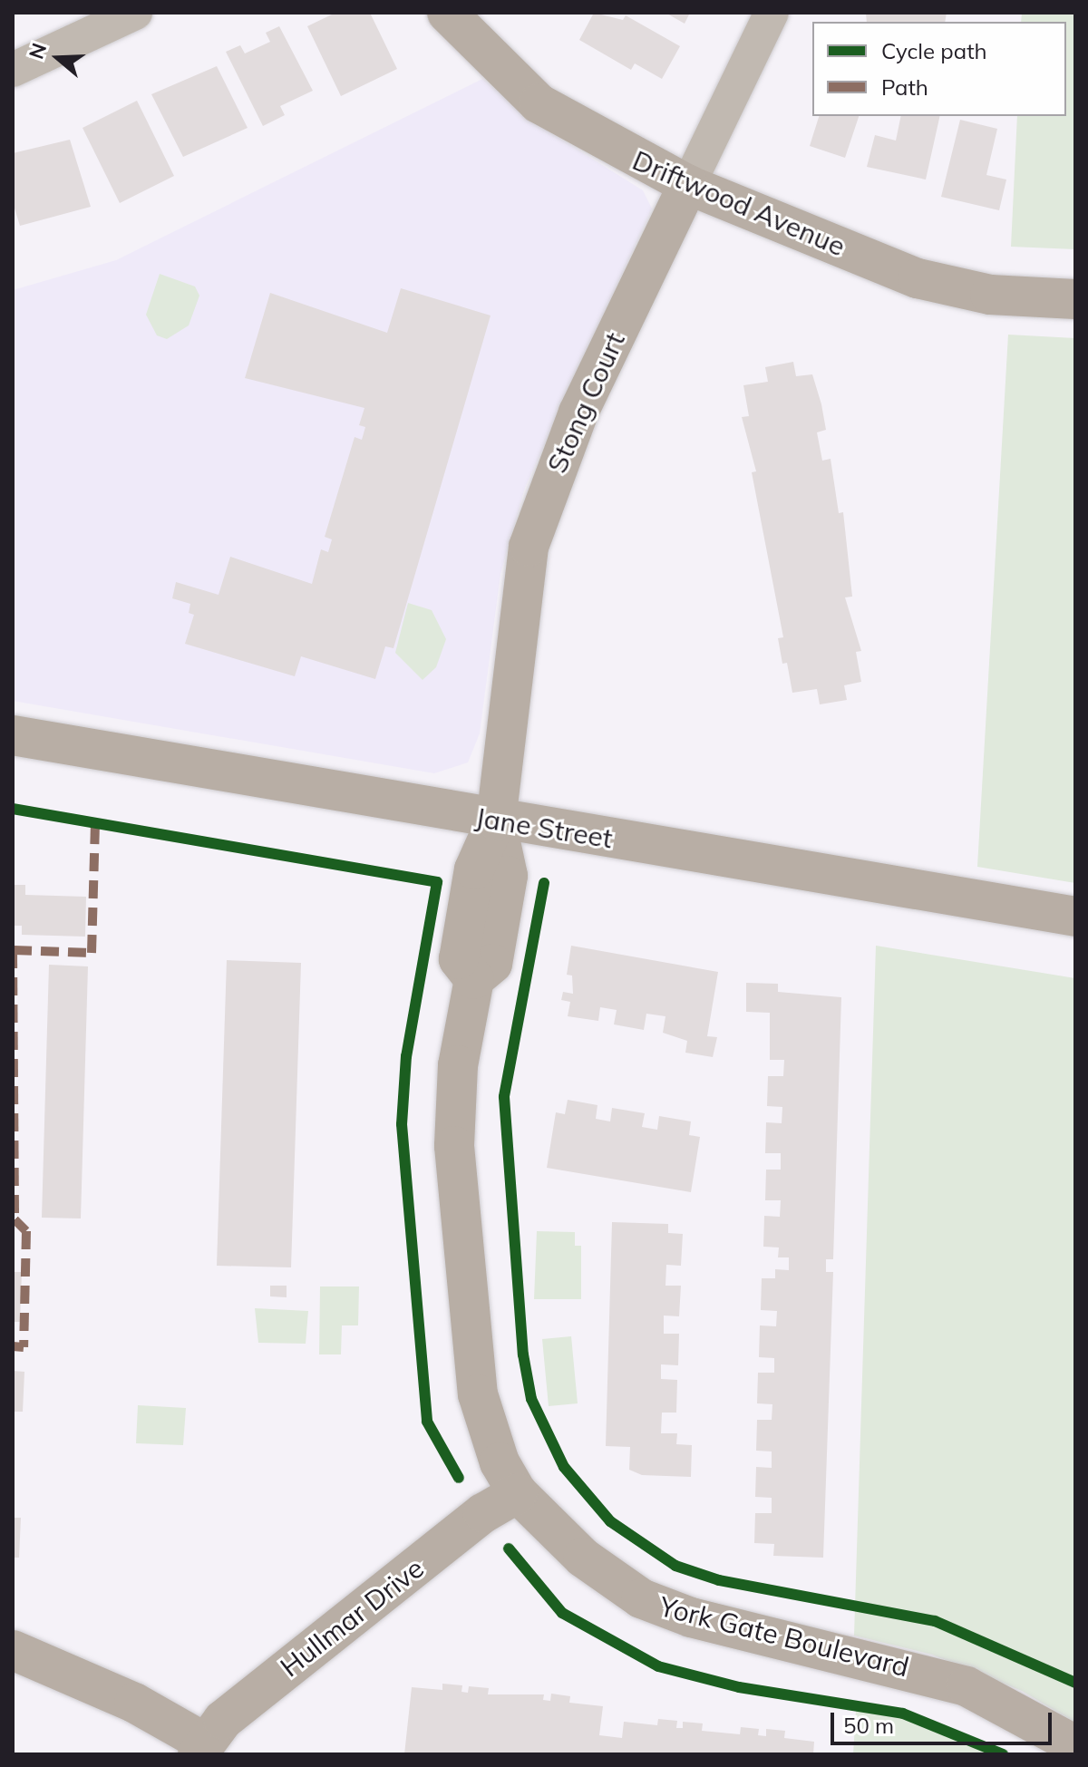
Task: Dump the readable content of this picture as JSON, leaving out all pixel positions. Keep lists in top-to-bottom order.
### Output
{
  "streets": {
    "street": [
      "Driftwood Avenue",
      "Stong Court",
      "Jane Street",
      "Hullmar Drive",
      "York Gate Boulevard"
    ]
  },
  "crossings": [
    ["Driftwood Avenue", "Stong Court"],
    ["Stong Court", "Jane Street"],
    ["Stong Court", "York Gate Boulevard"],
    ["Jane Street", "York Gate Boulevard"],
    ["Hullmar Drive", "York Gate Boulevard"]
  ],
  "legend": ["Cycle path", "Path"],
  "scale_bar": "50 m",
  "north": "left"
}
